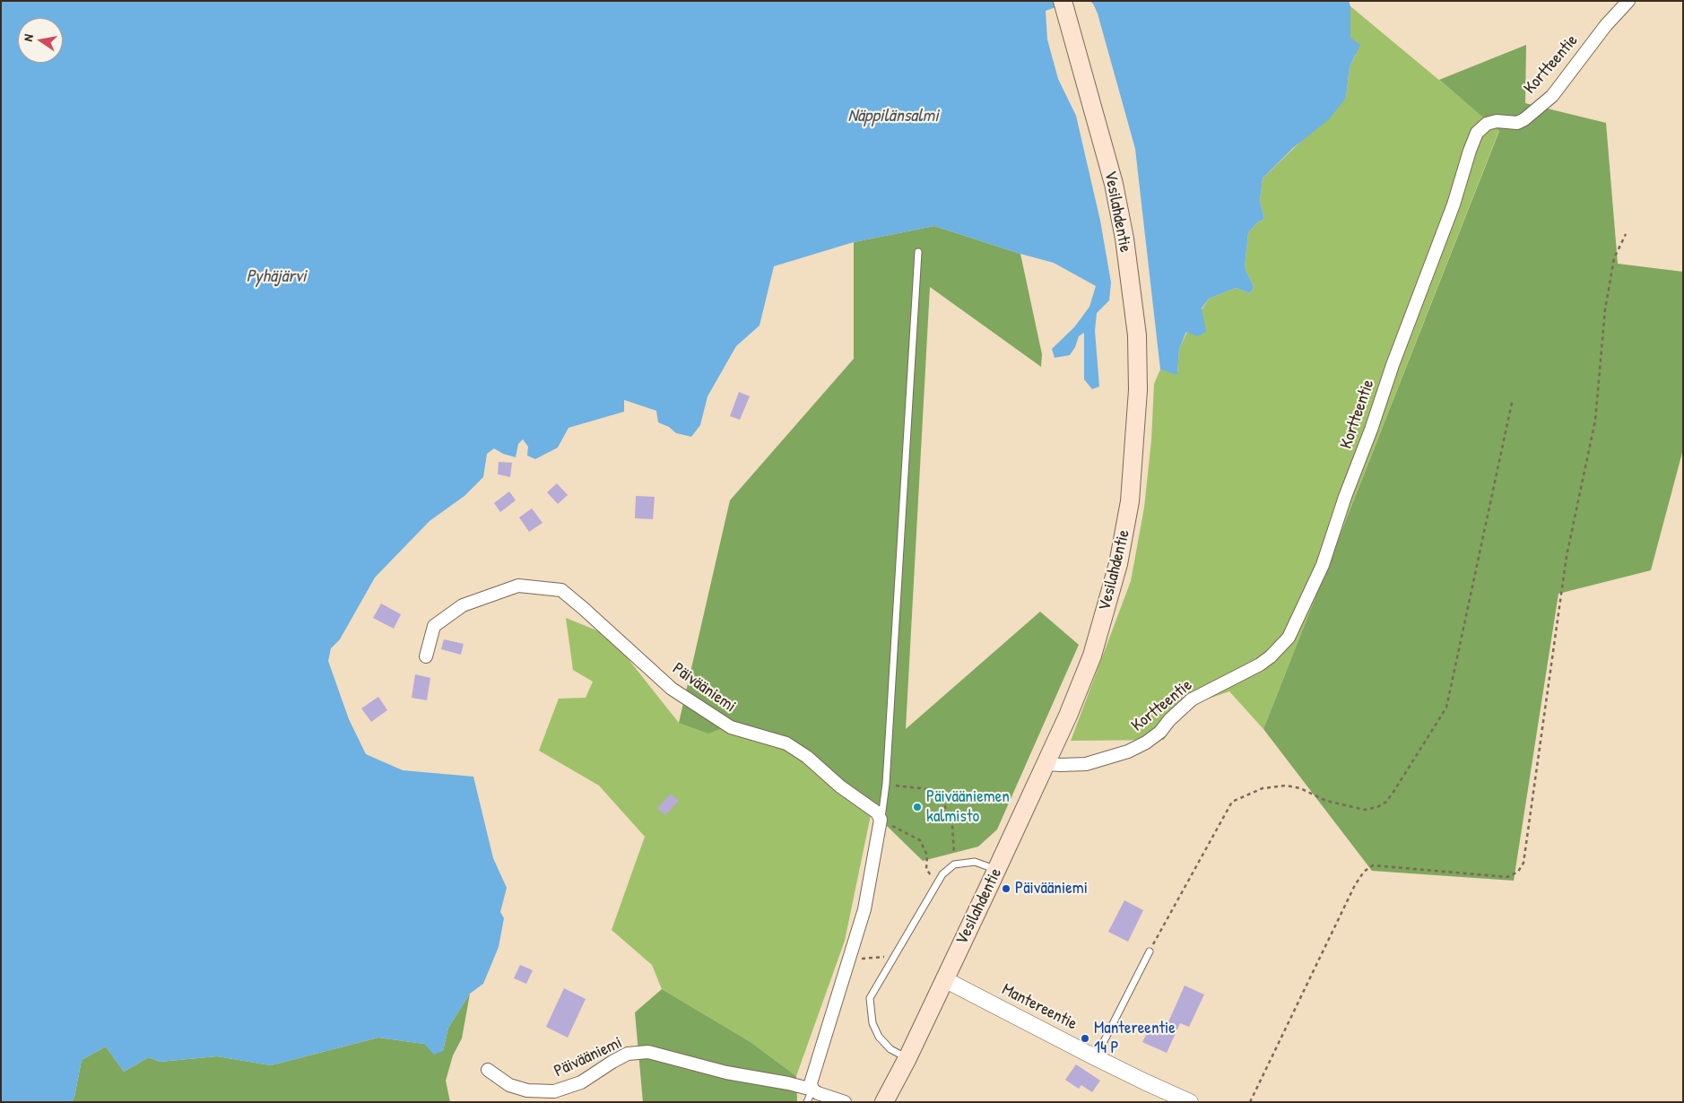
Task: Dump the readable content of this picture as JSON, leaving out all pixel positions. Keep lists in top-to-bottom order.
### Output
{
  "streets": {
    "main road": ["Vesilahdentie"],
    "street": ["Kortteentie", "Päivääniemi", "Mantereentie"]
  },
  "crossings": [
    ["Kortteentie", "Vesilahdentie"],
    ["Vesilahdentie", "Mantereentie"]
  ],
  "water": ["Näppilänsalmi", "Pyhäjärvi"],
  "places": ["Päivääniemen kalmisto", "Päivääniemi", "Mantereentie 14 P"],
  "north": "left"
}
